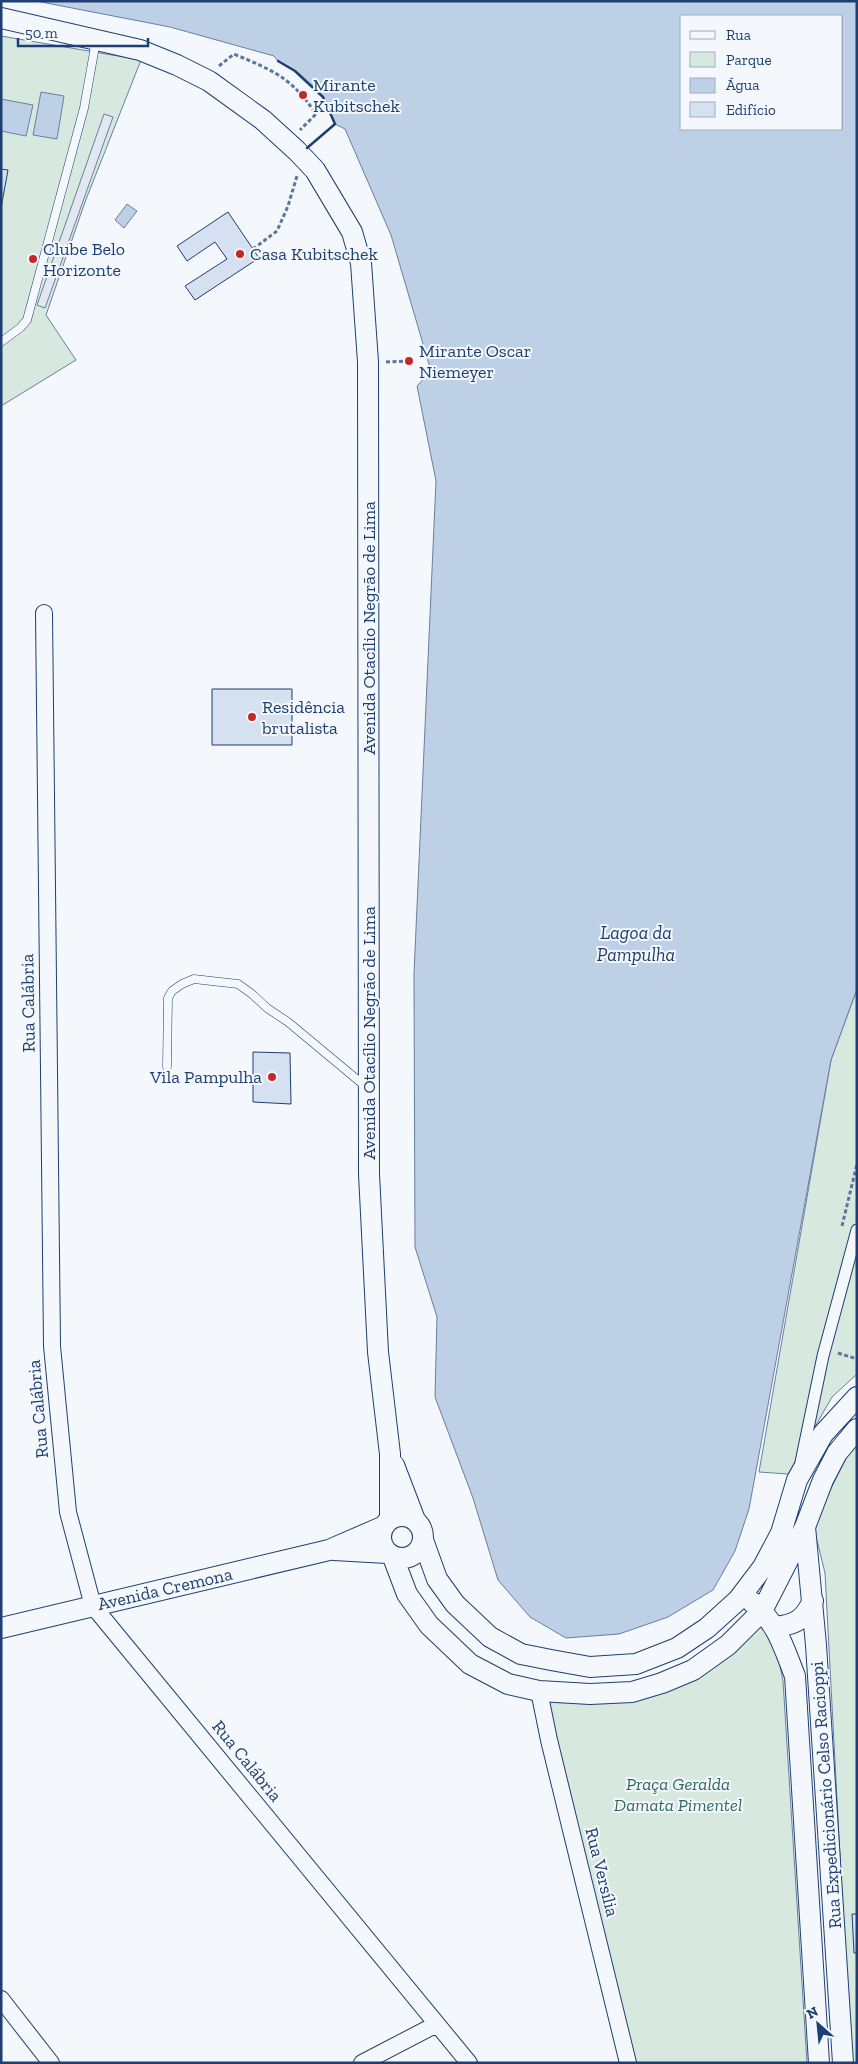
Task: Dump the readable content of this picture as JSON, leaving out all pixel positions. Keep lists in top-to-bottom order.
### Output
{
  "streets": {
    "street": [
      "Avenida Otacílio Negrão de Lima",
      "Rua Calábria",
      "Avenida Cremona",
      "Rua Expedicionário Celso Racioppi",
      "Rua Versília"
    ]
  },
  "crossings": [
    ["Avenida Otacílio Negrão de Lima", "Avenida Cremona"],
    ["Rua Calábria", "Avenida Cremona"]
  ],
  "water": ["Lagoa da Pampulha"],
  "parks": ["Praça Geralda Damata Pimentel"],
  "places": [
    "Mirante Kubitschek",
    "Casa Kubitschek",
    "Clube Belo Horizonte",
    "Mirante Oscar Niemeyer",
    "Residência brutalista",
    "Vila Pampulha"
  ],
  "legend": [
    "Rua",
    "Parque",
    "Água",
    "Edifício"
  ],
  "scale_bar": "50 m",
  "north": "top left"
}
